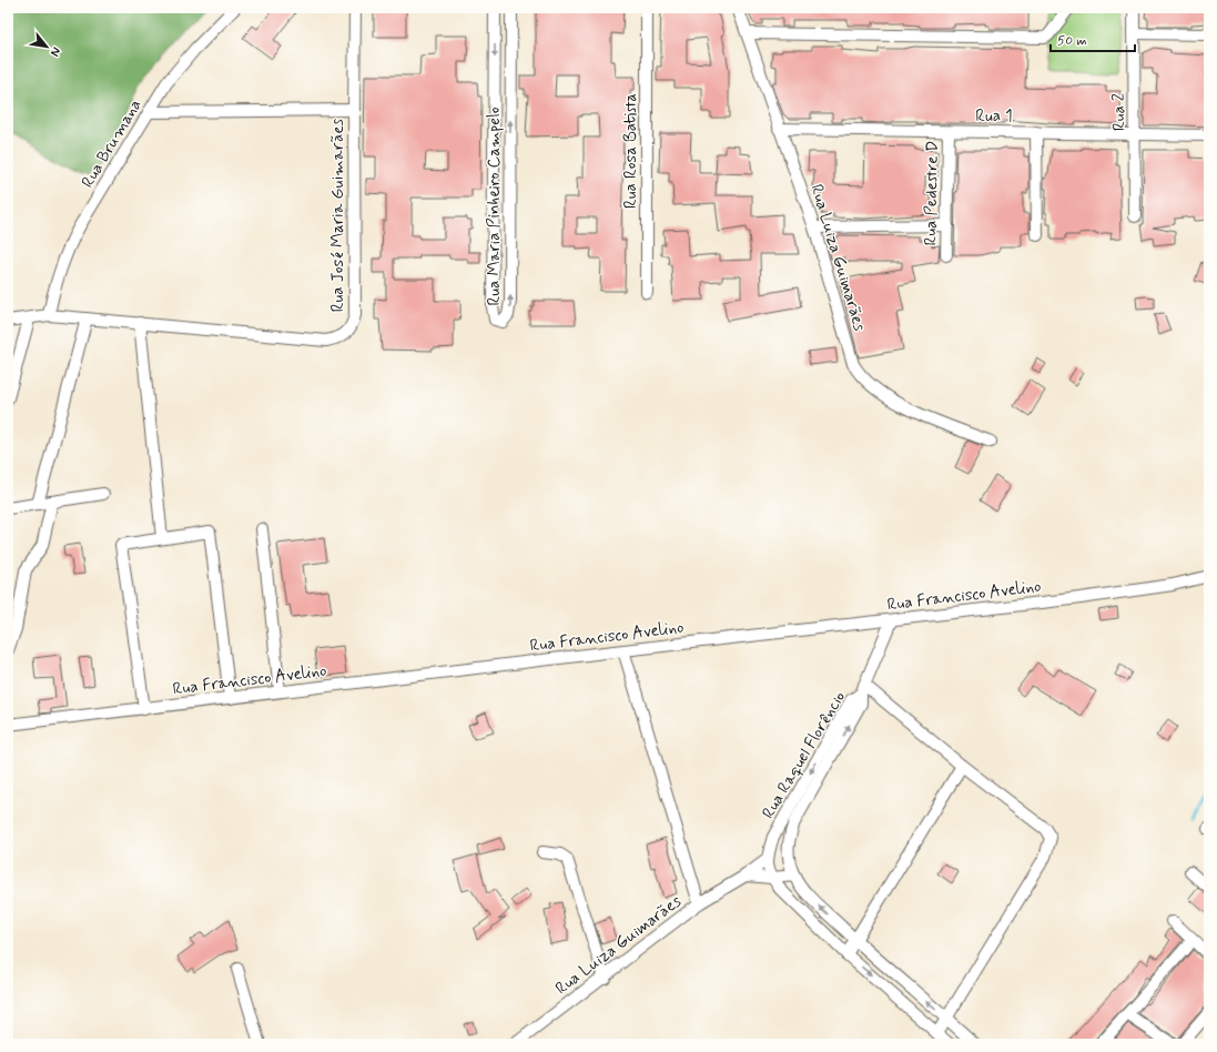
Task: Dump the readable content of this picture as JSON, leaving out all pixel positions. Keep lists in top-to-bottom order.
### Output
{
  "streets": {
    "street": [
      "Rua 2",
      "Rua 1",
      "Rua Brumana",
      "Rua Rosa Batista",
      "Rua Pedestre D",
      "Rua Maria Pinheiro Campelo",
      "Rua José Maria Guimarães",
      "Rua Luiza Guimarães",
      "Rua Francisco Avelino",
      "Rua Raquel Florêncio"
    ]
  },
  "crossings": [
    ["Rua 2", "Rua 1"],
    ["Rua 1", "Rua Pedestre D"],
    ["Rua 1", "Rua Luiza Guimarães"],
    ["Rua Brumana", "Rua José Maria Guimarães"],
    ["Rua Luiza Guimarães", "Rua Raquel Florêncio"]
  ],
  "scale_bar": "50 m",
  "north": "bottom right"
}
